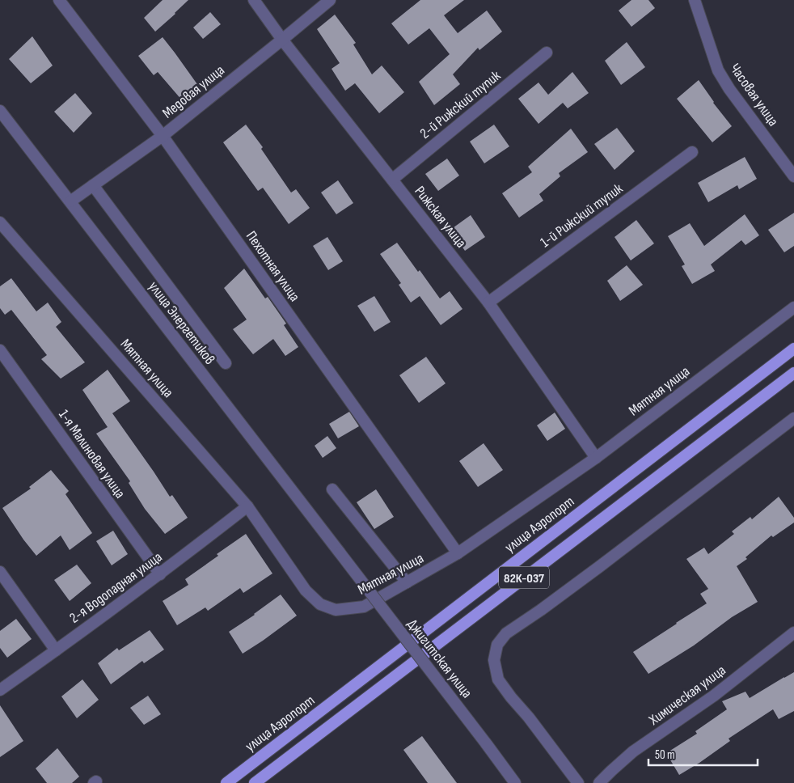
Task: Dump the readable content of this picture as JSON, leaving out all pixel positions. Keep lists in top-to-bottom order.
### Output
{
  "streets": {
    "main road": ["улица Аэропорт", "82К-037"],
    "street": [
      "Медовая улица",
      "Часовая улица",
      "2-й Рижский тупик",
      "1-й Рижский тупик",
      "Рижская улица",
      "Пехотная улица",
      "улица Энергетиков",
      "Мятная улица",
      "1-я Малиновая улица",
      "2-я Водопадная улица",
      "Джигитская улица",
      "Химическая улица"
    ]
  },
  "crossings": [
    ["Медовая улица", "Рижская улица"],
    ["Медовая улица", "Пехотная улица"],
    ["Медовая улица", "улица Энергетиков"],
    ["2-й Рижский тупик", "Рижская улица"],
    ["1-й Рижский тупик", "Рижская улица"],
    ["Рижская улица", "Мятная улица"],
    ["Пехотная улица", "Мятная улица"],
    ["улица Энергетиков", "Джигитская улица"],
    ["Мятная улица", "2-я Водопадная улица"],
    ["1-я Малиновая улица", "2-я Водопадная улица"]
  ],
  "scale_bar": "50 m"
}
